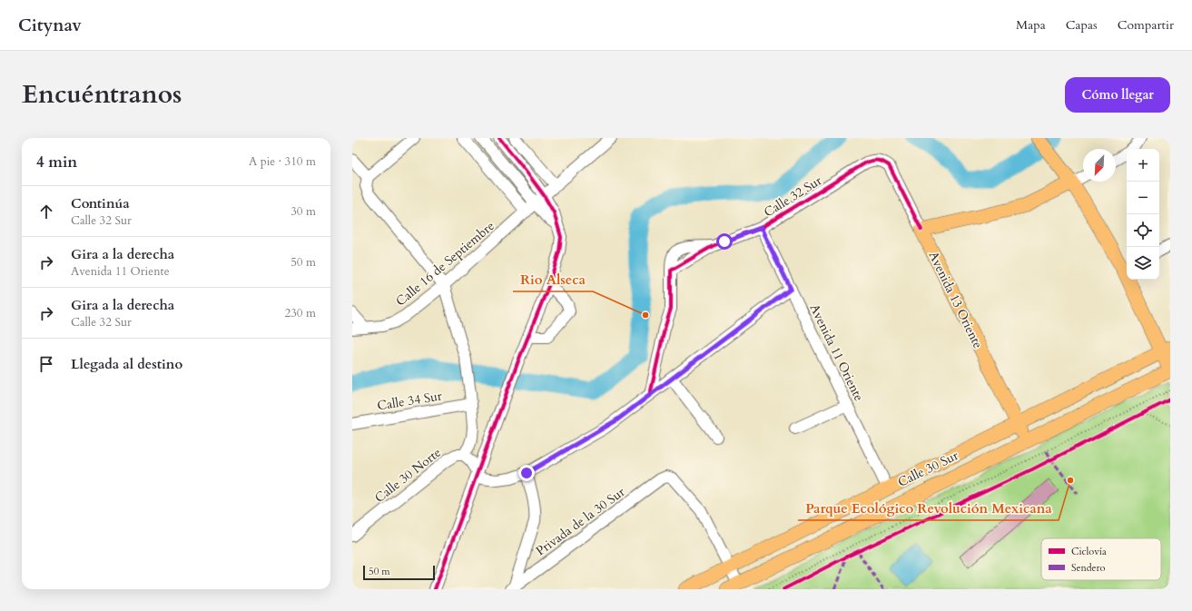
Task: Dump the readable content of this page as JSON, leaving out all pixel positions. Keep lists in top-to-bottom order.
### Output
{
  "streets": {
    "main road": ["Avenida 13 Oriente", "Calle 30 Sur"],
    "street": [
      "Calle 32 Sur",
      "Calle 16 de Septiembre",
      "Avenida 11 Oriente",
      "Calle 34 Sur",
      "Calle 30 Norte",
      "Privada de la 30 Sur"
    ]
  },
  "crossings": [
    ["Calle 32 Sur", "Avenida 13 Oriente"],
    ["Calle 32 Sur", "Avenida 11 Oriente"],
    ["Avenida 13 Oriente", "Calle 30 Sur"],
    ["Avenida 11 Oriente", "Calle 30 Sur"],
    ["Calle 30 Sur", "Privada de la 30 Sur"]
  ],
  "places": ["Rio Alseca", "Parque Ecológico Revolución Mexicana"],
  "legend": ["Ciclovía", "Sendero"],
  "scale_bar": "50 m",
  "north": "bottom left",
  "page": {
    "header": "Citynav",
    "nav": ["Mapa", "Capas", "Compartir"],
    "title": "Encuéntranos",
    "buttons": "Cómo llegar",
    "heading": ["4 min", "A pie · 310 m"],
    "map_buttons": ["+", "−"],
    "list": [
      ["Continúa", "Calle 32 Sur", "30 m"],
      ["Gira a la derecha", "Avenida 11 Oriente", "50 m"],
      ["Gira a la derecha", "Calle 32 Sur", "230 m"],
      "Llegada al destino"
    ],
    "scale": "50 m"
  }
}
